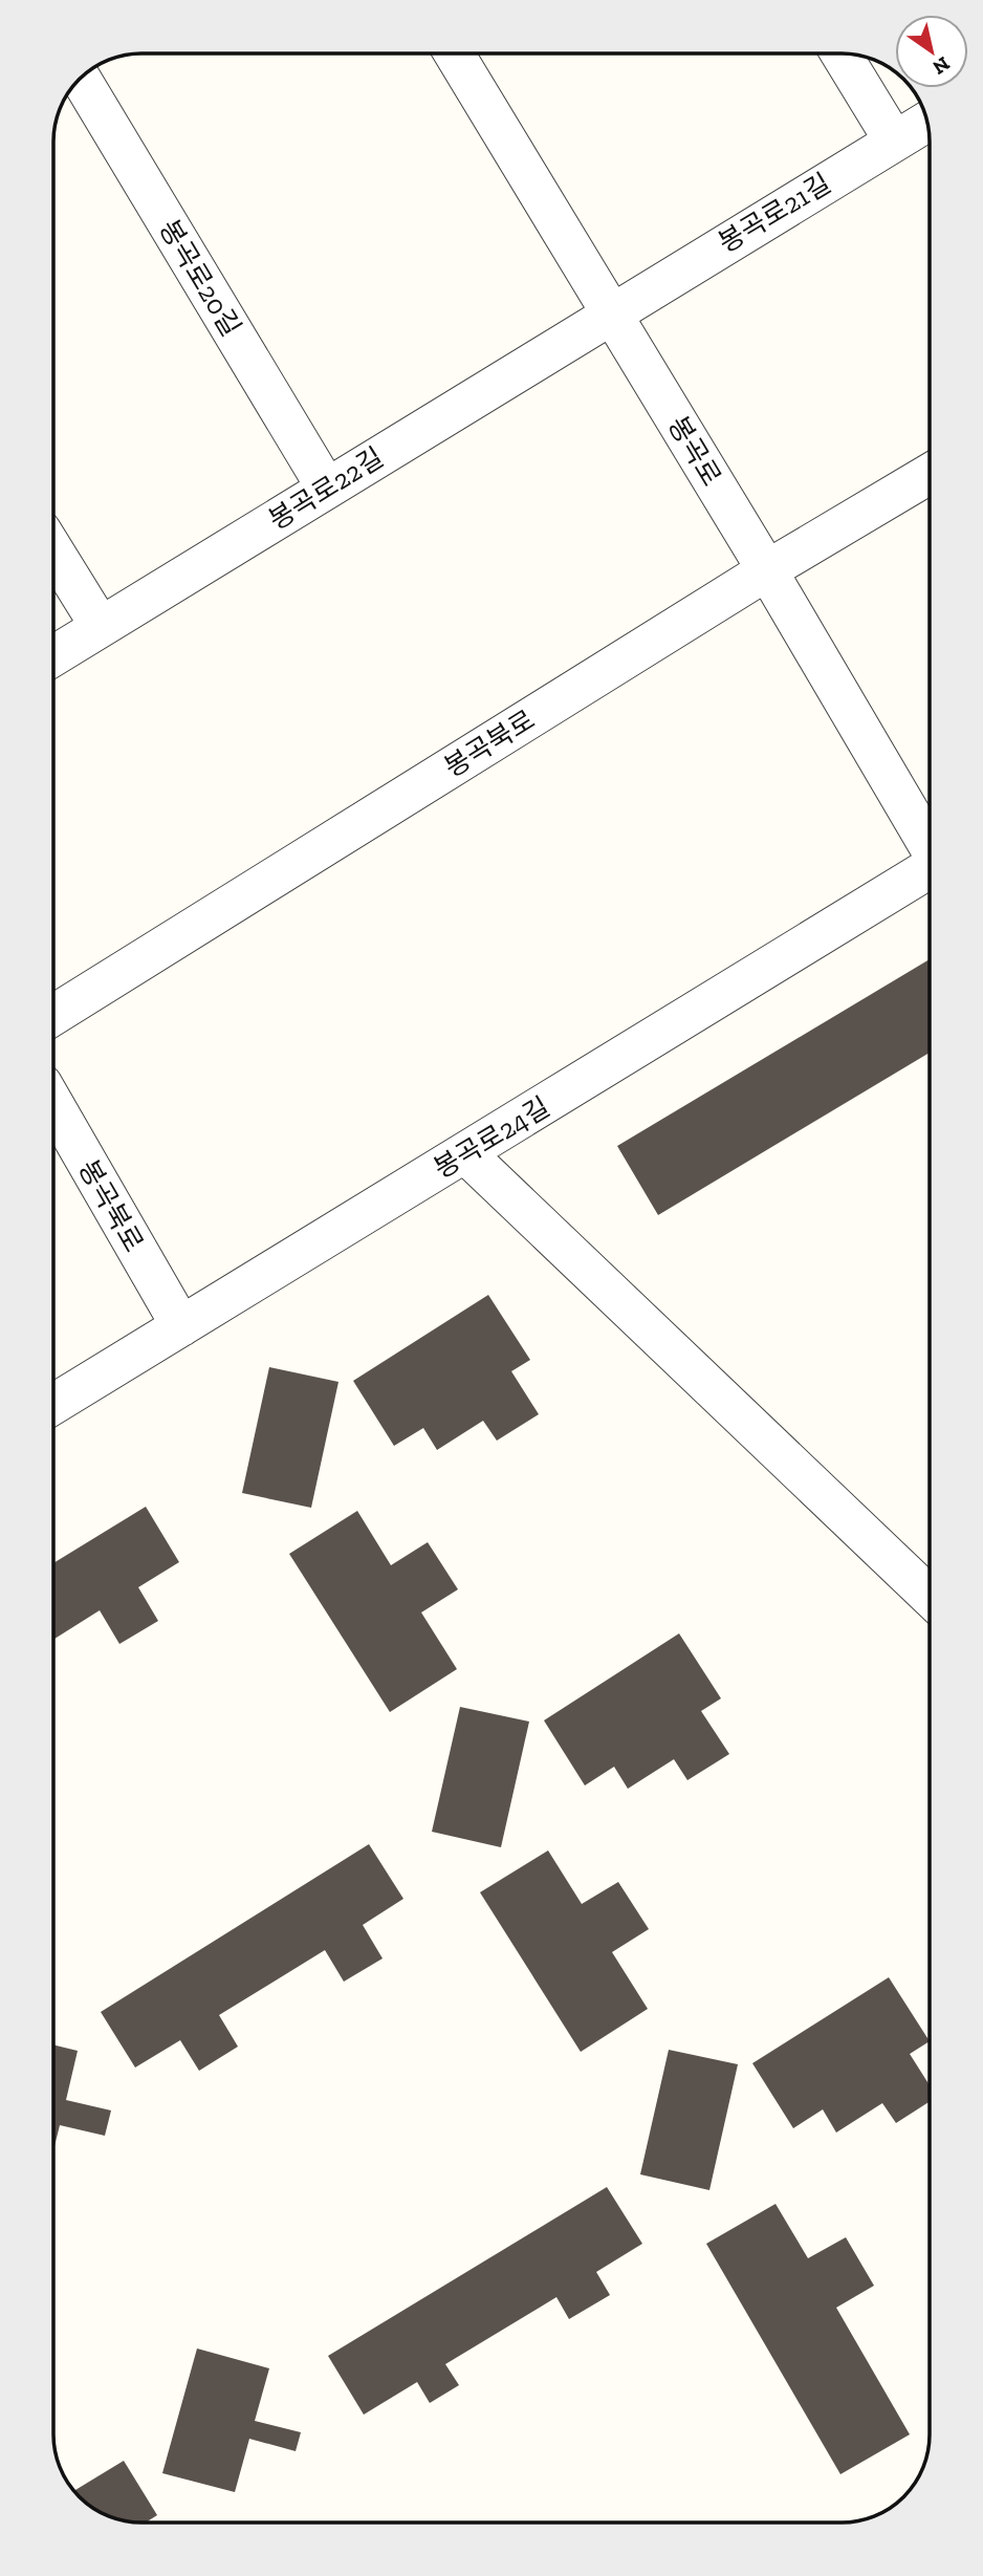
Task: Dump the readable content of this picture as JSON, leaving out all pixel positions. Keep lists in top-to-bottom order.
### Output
{
  "streets": {
    "street": [
      "봉곡로21길",
      "봉곡로20길",
      "봉곡로",
      "봉곡로22길",
      "봉곡북로",
      "봉곡로24길"
    ]
  },
  "crossings": [
    ["봉곡로21길", "봉곡로"],
    ["봉곡로21길", "봉곡로22길"],
    ["봉곡로20길", "봉곡로22길"],
    ["봉곡로", "봉곡로22길"],
    ["봉곡로", "봉곡북로"],
    ["봉곡북로", "봉곡로24길"]
  ],
  "north": "bottom right"
}
